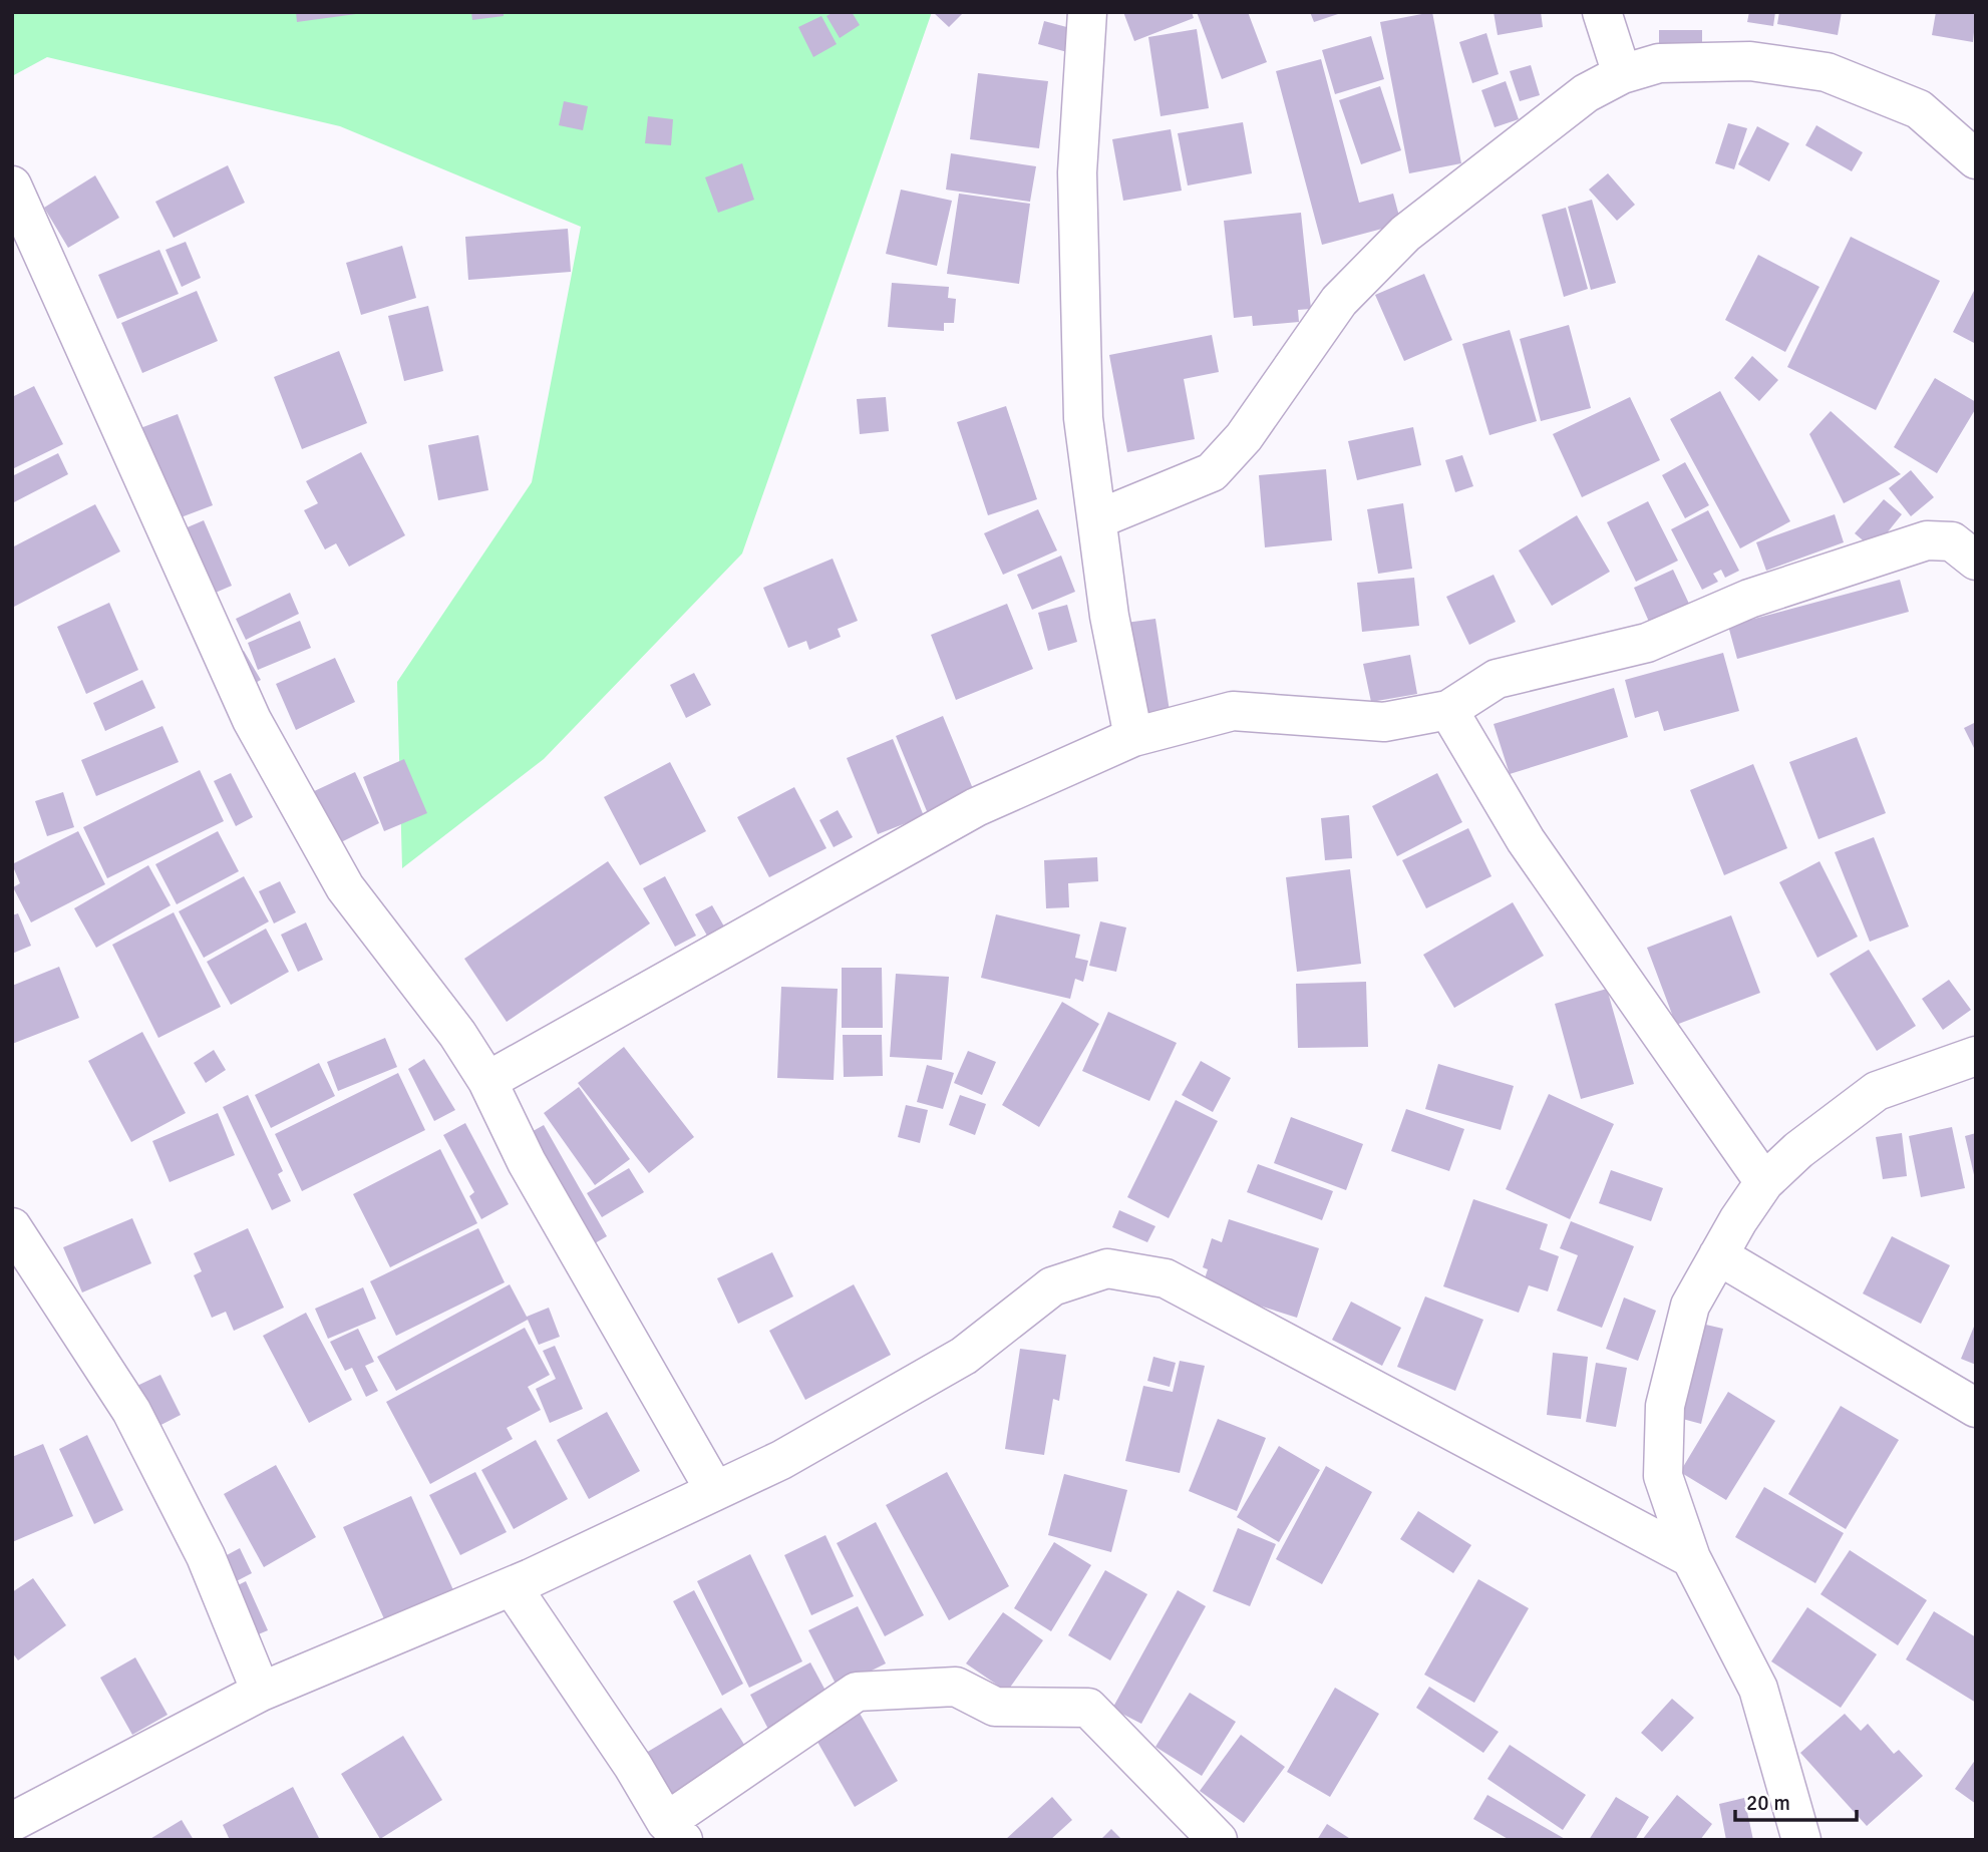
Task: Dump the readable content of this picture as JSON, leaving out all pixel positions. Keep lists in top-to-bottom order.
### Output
{
  "scale_bar": "20 m"
}
